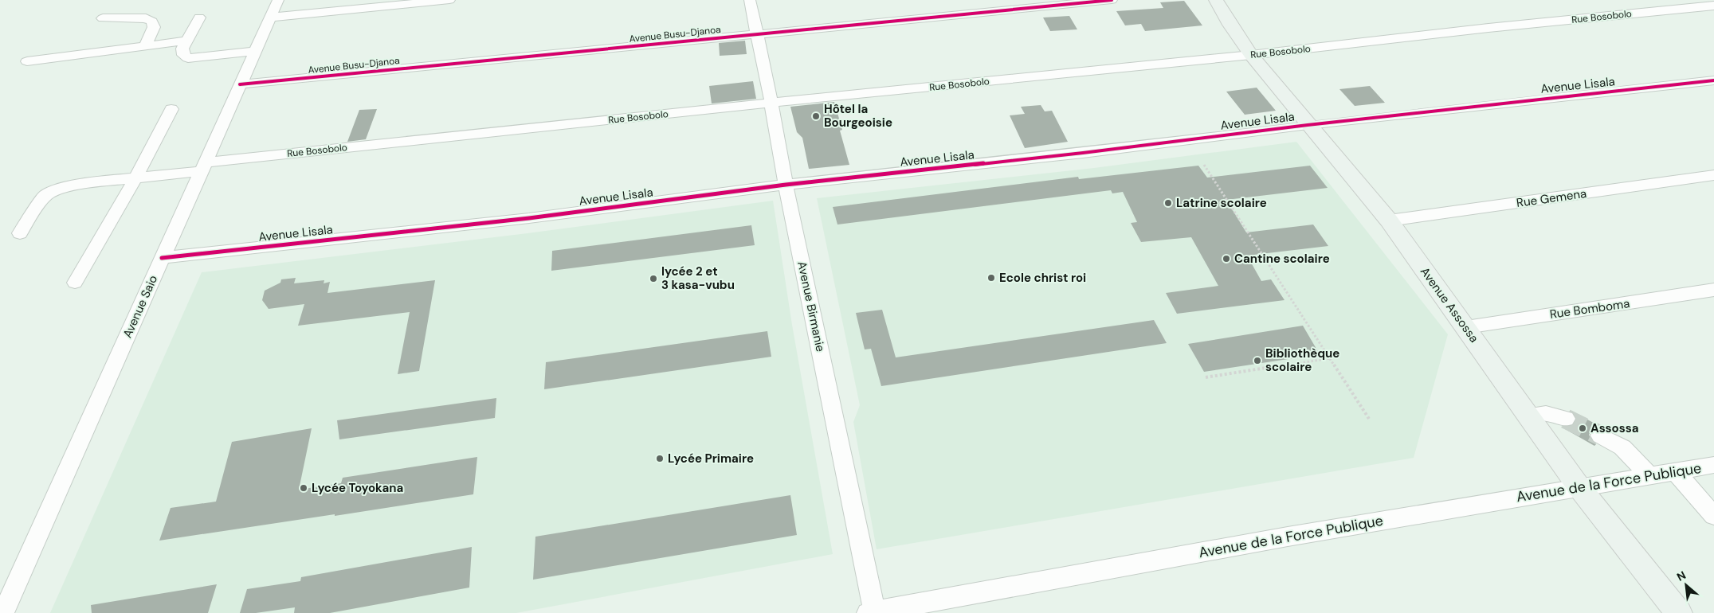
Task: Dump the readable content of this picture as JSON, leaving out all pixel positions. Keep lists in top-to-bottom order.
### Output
{
  "streets": {
    "main road": ["Avenue Assossa"],
    "street": [
      "Rue Bosobolo",
      "Avenue Busu-Djanoa",
      "Avenue Lisala",
      "Rue Gemena",
      "Avenue Saio",
      "Avenue Birmanie",
      "Rue Bomboma",
      "Avenue de la Force Publique"
    ]
  },
  "crossings": [
    ["Rue Bosobolo", "Avenue Assossa"],
    ["Rue Bosobolo", "Avenue Saio"],
    ["Rue Bosobolo", "Avenue Birmanie"],
    ["Avenue Busu-Djanoa", "Avenue Saio"],
    ["Avenue Busu-Djanoa", "Avenue Birmanie"],
    ["Avenue Lisala", "Avenue Assossa"],
    ["Avenue Lisala", "Avenue Saio"],
    ["Avenue Lisala", "Avenue Birmanie"],
    ["Rue Gemena", "Avenue Assossa"],
    ["Avenue Assossa", "Rue Bomboma"],
    ["Avenue Assossa", "Avenue de la Force Publique"],
    ["Avenue Birmanie", "Avenue de la Force Publique"]
  ],
  "places": [
    "Hôtel la Bourgeoisie",
    "Latrine scolaire",
    "Cantine scolaire",
    "Ecole christ roi",
    "lycée 2 et 3 kasa-vubu",
    "Bibliothèque scolaire",
    "Assossa",
    "Lycée Primaire",
    "Lycée Toyokana"
  ],
  "north": "top left"
}
